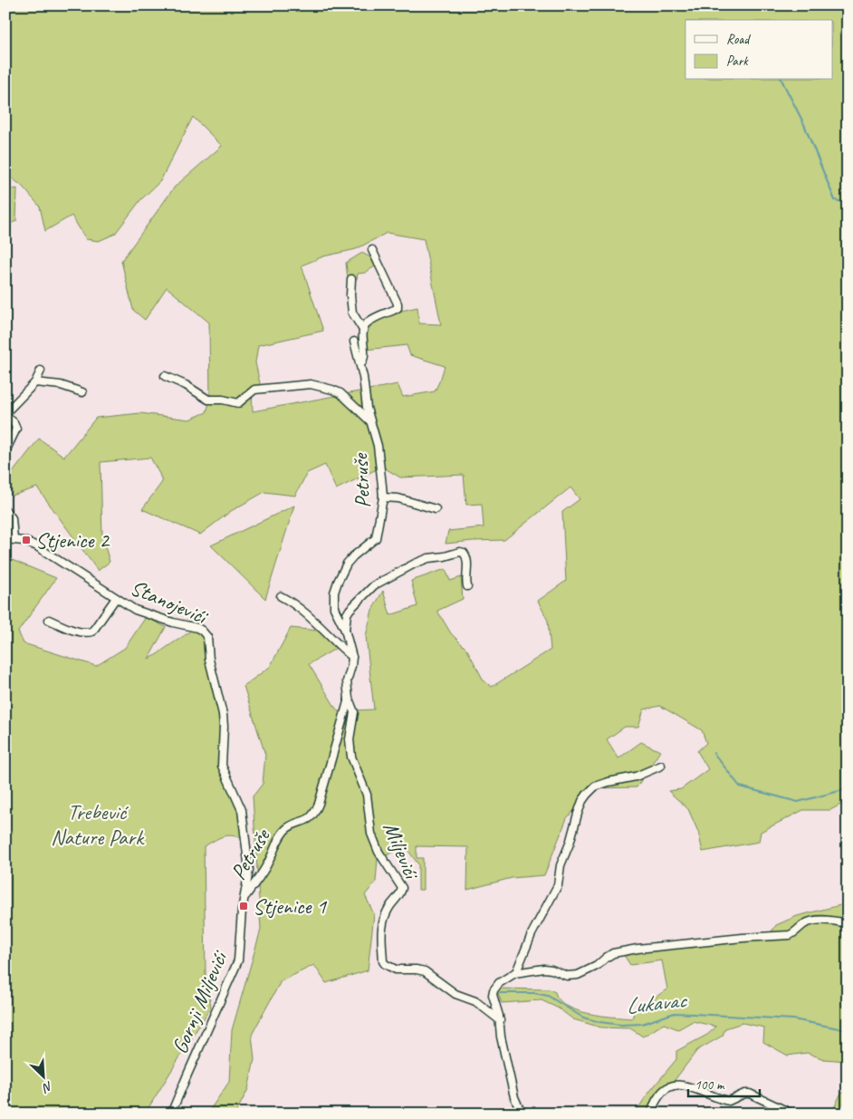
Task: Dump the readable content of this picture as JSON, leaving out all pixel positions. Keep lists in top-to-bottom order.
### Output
{
  "streets": {
    "street": [
      "Petruše",
      "Stanojevići",
      "Miljevići",
      "Gornji Miljevići"
    ]
  },
  "crossings": [
    ["Petruše", "Gornji Miljevići"],
    ["Stanojevići", "Gornji Miljevići"]
  ],
  "water": ["Lukavac"],
  "parks": ["Trebević Nature Park"],
  "places": {
    "transit": ["Stjenice 2", "Stjenice 1"]
  },
  "legend": ["Road", "Park"],
  "scale_bar": "100 m",
  "north": "bottom right"
}
